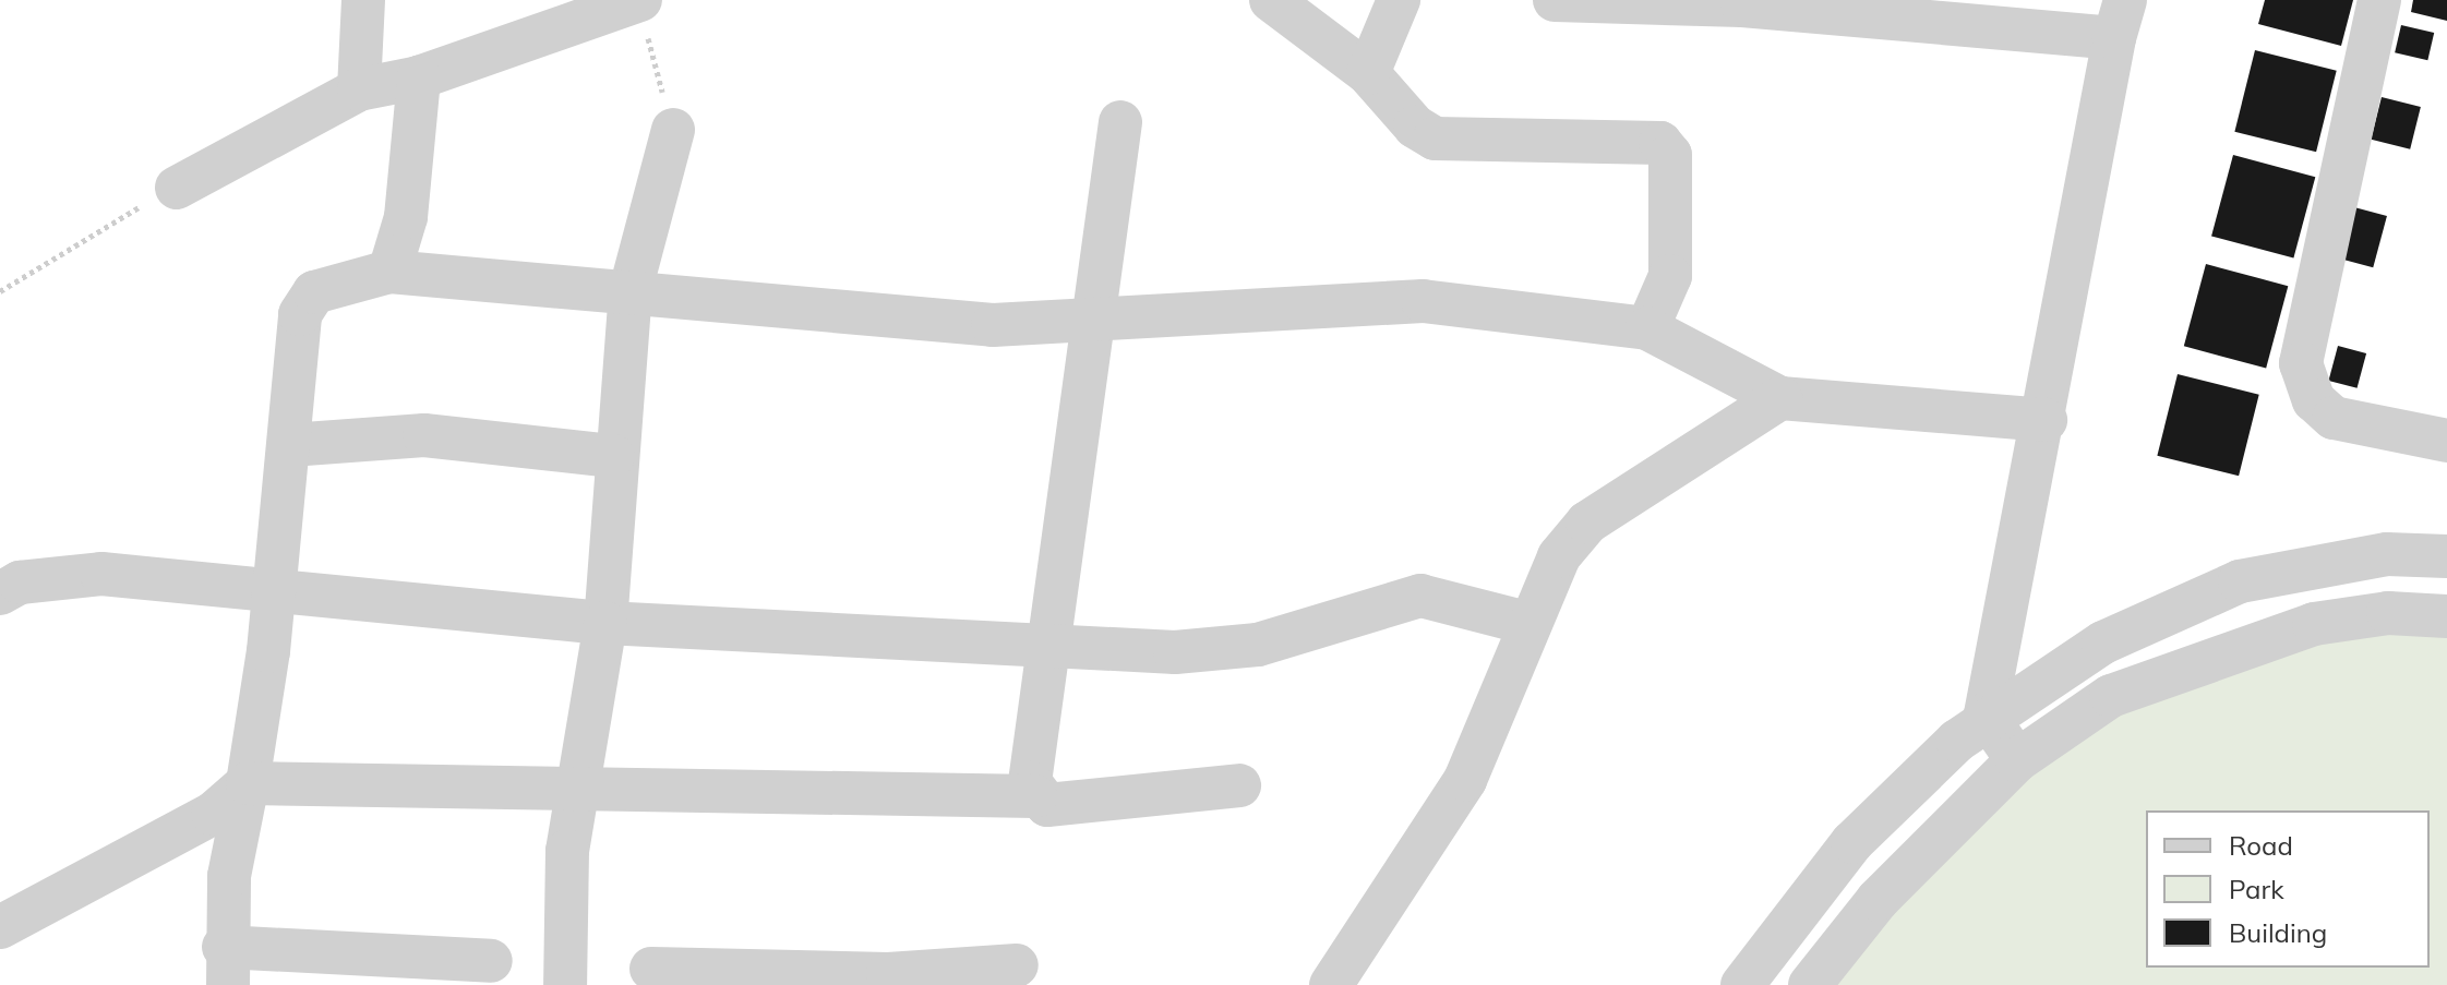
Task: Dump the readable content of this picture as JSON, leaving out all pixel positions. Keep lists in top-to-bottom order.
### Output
{
  "legend": ["Road", "Park", "Building"]
}
